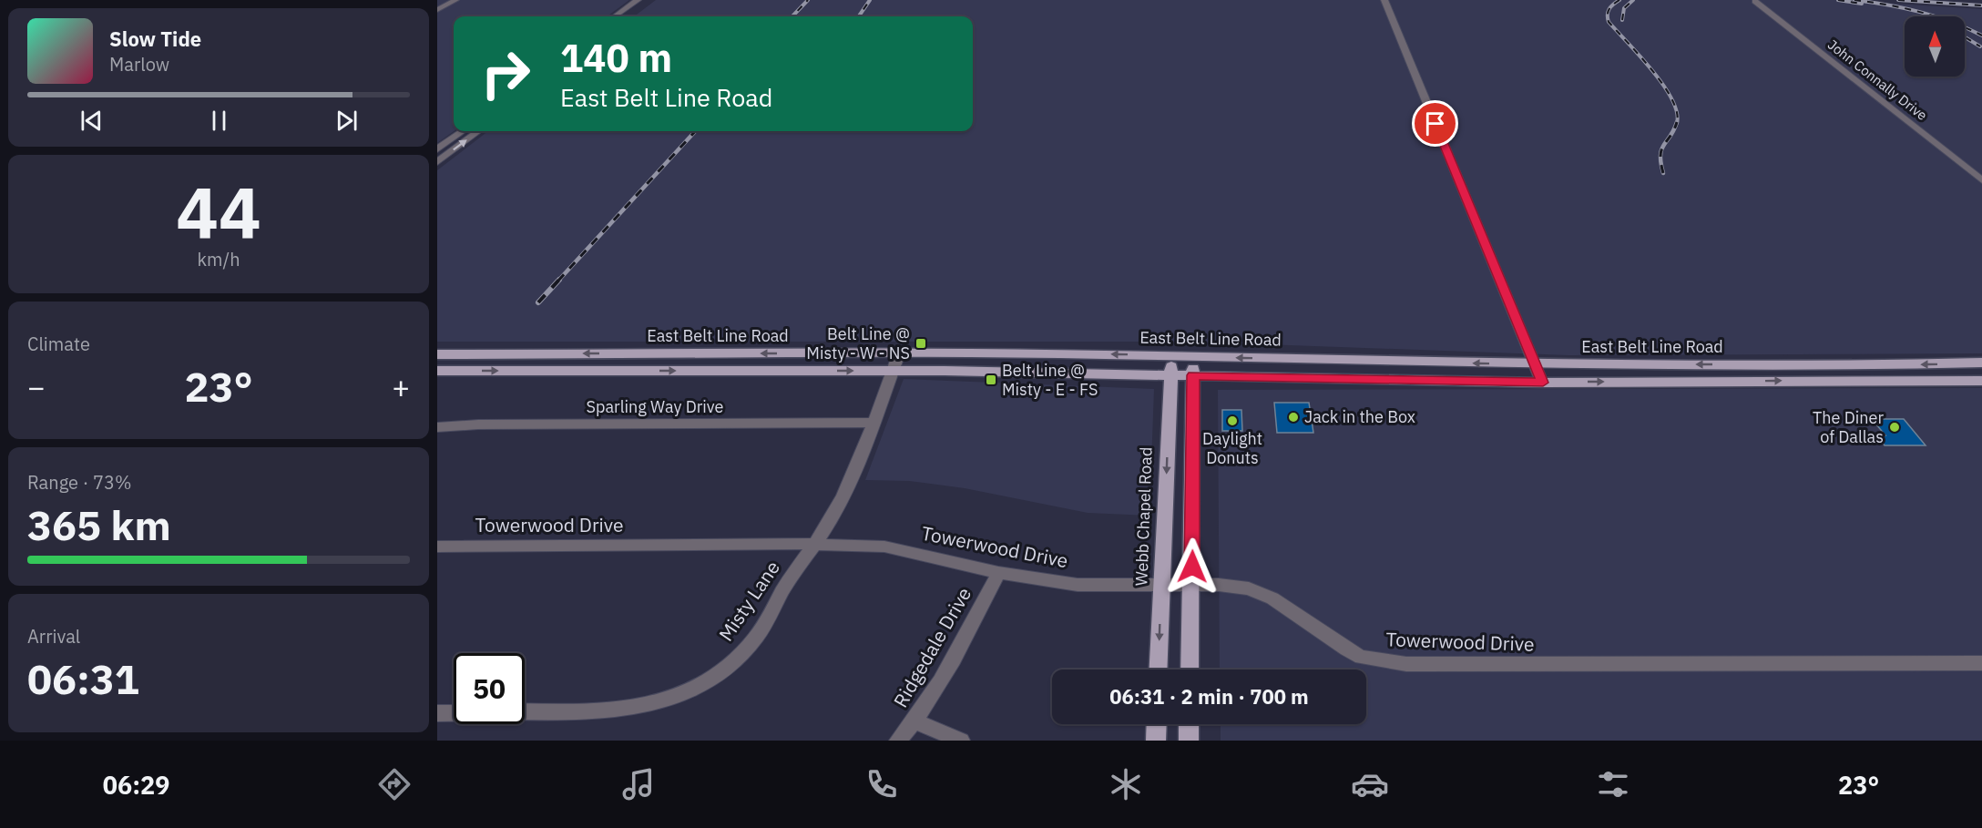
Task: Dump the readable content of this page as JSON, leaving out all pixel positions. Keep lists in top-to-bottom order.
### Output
{
  "streets": {
    "main road": ["East Belt Line Road", "Webb Chapel Road"],
    "street": [
      "John Connally Drive",
      "Sparling Way Drive",
      "Towerwood Drive",
      "Misty Lane",
      "Ridgedale Drive"
    ]
  },
  "crossings": [
    ["East Belt Line Road", "Webb Chapel Road"],
    ["East Belt Line Road", "Misty Lane"],
    ["Sparling Way Drive", "Misty Lane"],
    ["Webb Chapel Road", "Towerwood Drive"],
    ["Towerwood Drive", "Misty Lane"],
    ["Towerwood Drive", "Ridgedale Drive"]
  ],
  "places": {
    "transit": ["Belt Line @ Misty - W - NS", "Belt Line @ Misty - E - FS"],
    "other": ["Jack in the Box", "Daylight Donuts", "The Diner of Dallas"]
  },
  "north": "top",
  "page": {
    "turn": ["140 m", "East Belt Line Road"],
    "song": ["Slow Tide", "Marlow"],
    "tile": [
      ["44", "km/h"],
      "Climate",
      ["Range · 73%", "365 km"],
      ["Arrival", "06:31"]
    ],
    "heat": ["−", "23°", "+"],
    "limit": "50",
    "trip": "06:31 · 2 min · 700 m",
    "tabs": ["06:29", "23°"]
  }
}
